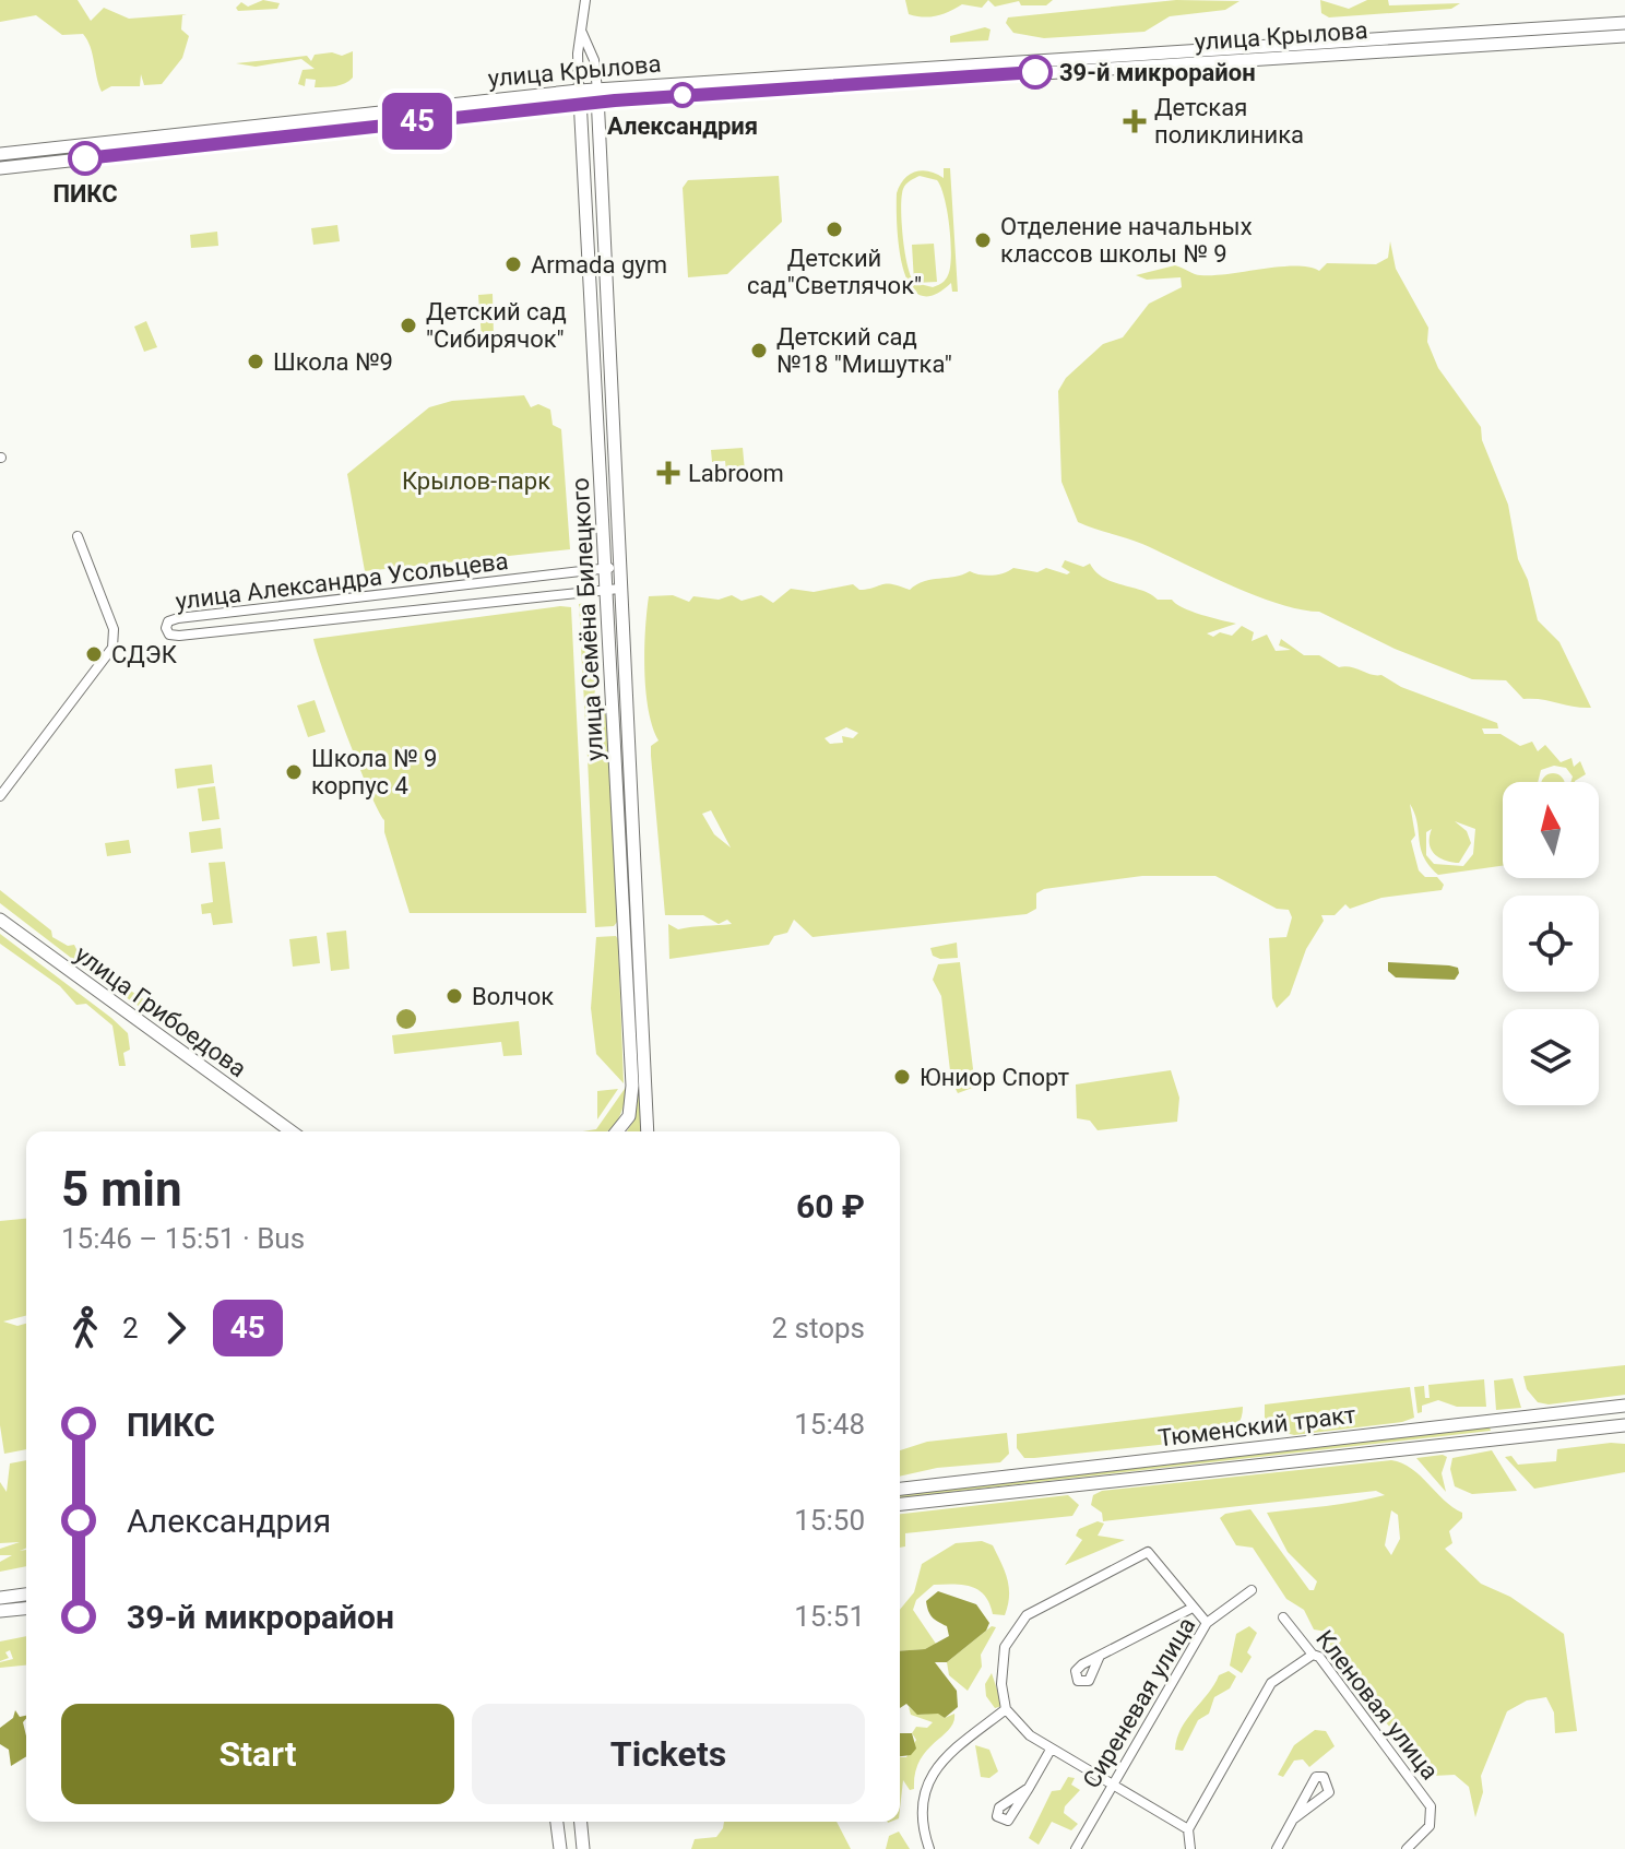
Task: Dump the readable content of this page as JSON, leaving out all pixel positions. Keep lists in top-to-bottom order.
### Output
{
  "streets": {
    "main road": [
      "улица Крылова",
      "улица Семёна Билецкого",
      "улица Грибоедова",
      "Тюменский тракт"
    ],
    "street": ["улица Александра Усольцева", "Сиреневая улица", "Кленовая улица"]
  },
  "crossings": [
    ["улица Крылова", "улица Семёна Билецкого"],
    ["улица Александра Усольцева", "улица Семёна Билецкого"]
  ],
  "parks": ["Крылов-парк"],
  "places": {
    "other": [
      "39-й микрорайон",
      "Александрия",
      "ПИКС",
      "Детский сад\"Светлячок\"",
      "Отделение начальных классов школы № 9",
      "Armada gym",
      "Детский сад \"Сибирячок\"",
      "Детский сад №18 \"Мишутка\"",
      "Школа №9",
      "СДЭК",
      "Школа № 9 корпус 4",
      "Волчок",
      "Юниор Спорт"
    ],
    "health": ["Детская поликлиника", "Labroom"]
  },
  "lines": ["bus line 45"],
  "north": "top",
  "page": {
    "on_map": "45",
    "heading": ["5 min", "15:46 – 15:51 · Bus", "60 ₽"],
    "legs": ["2", "45", "2 stops"],
    "list": [
      {
        "name": "ПИКС",
        "value": "15:48"
      },
      {
        "name": "Александрия",
        "value": "15:50"
      },
      {
        "name": "39-й микрорайон",
        "value": "15:51"
      }
    ],
    "buttons": ["Start", "Tickets"]
  }
}
